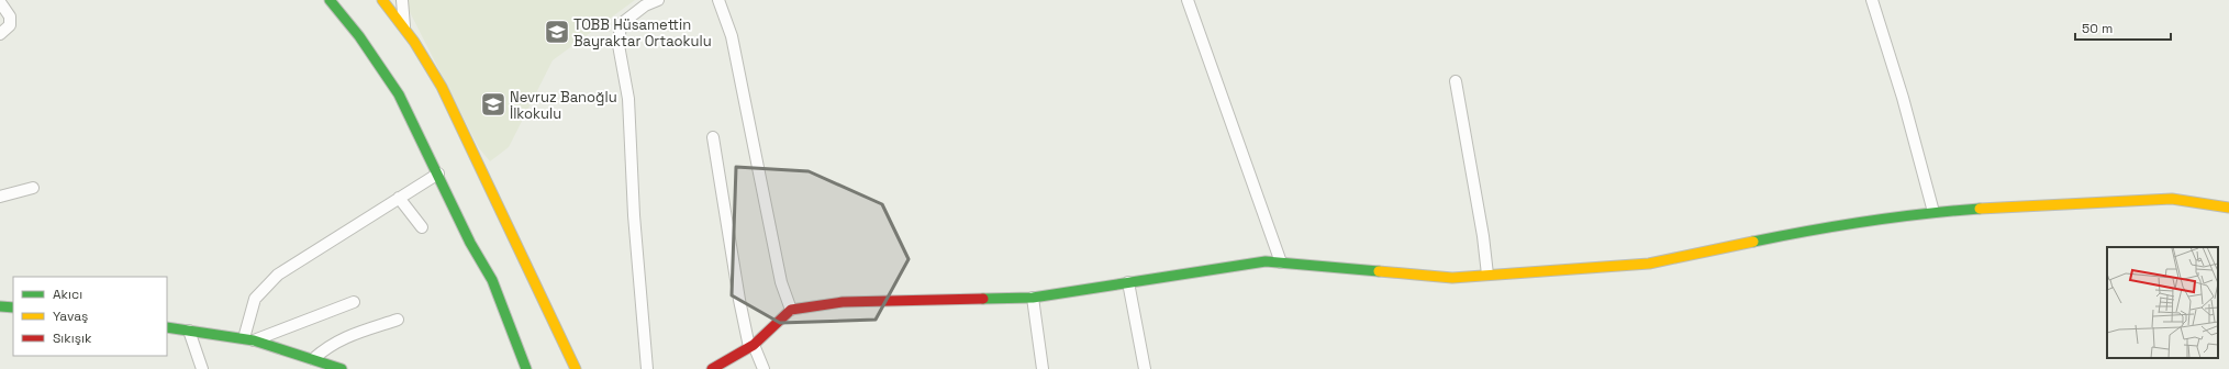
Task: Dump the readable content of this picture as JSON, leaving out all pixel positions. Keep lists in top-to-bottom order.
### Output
{
  "places": {
    "school or university": ["TOBB Hüsamettin Bayraktar Ortaokulu", "Nevruz Banoğlu İlkokulu"]
  },
  "legend": ["Akıcı", "Yavaş", "Sıkışık"],
  "scale_bar": "50 m"
}
